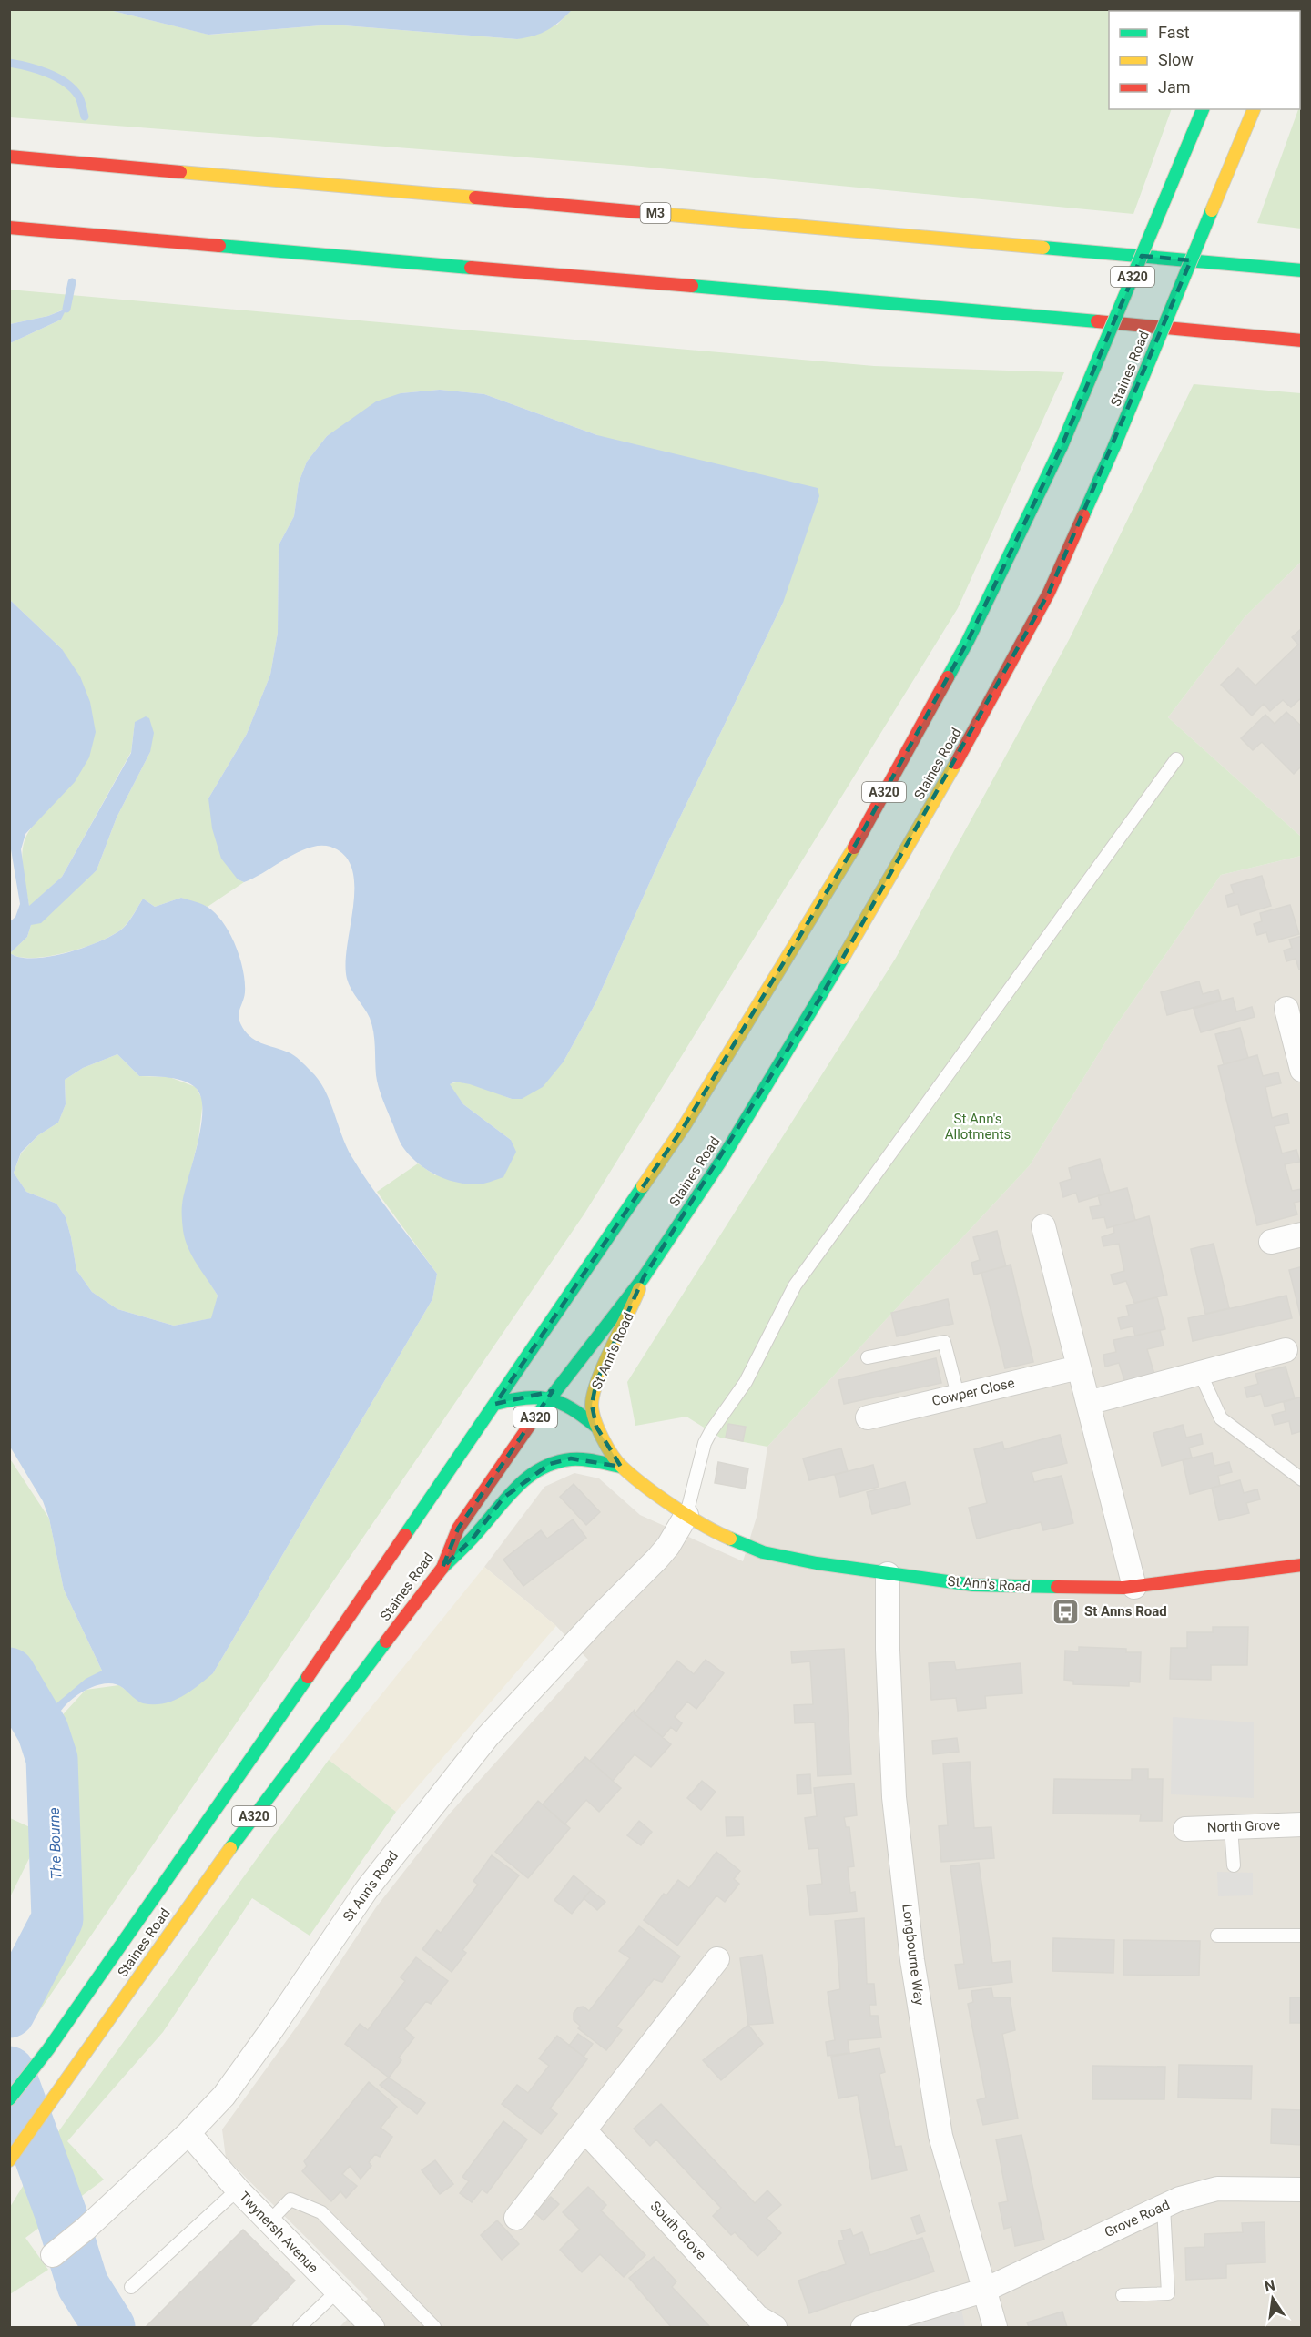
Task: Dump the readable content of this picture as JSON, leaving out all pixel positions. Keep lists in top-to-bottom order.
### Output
{
  "streets": {
    "main road": [
      "M3",
      "A320",
      "Staines Road",
      "St Ann's Road"
    ],
    "street": [
      "Cowper Close",
      "North Grove",
      "Longbourne Way",
      "Grove Road",
      "South Grove",
      "Twynersh Avenue"
    ]
  },
  "crossings": [
    ["Staines Road", "St Ann's Road"],
    ["St Ann's Road", "Longbourne Way"],
    ["St Ann's Road", "Twynersh Avenue"],
    ["Longbourne Way", "Grove Road"]
  ],
  "water": ["The Bourne"],
  "parks": ["St Ann's Allotments"],
  "places": {
    "bus stop": ["St Anns Road"]
  },
  "legend": ["Fast", "Slow", "Jam"],
  "north": "top"
}
